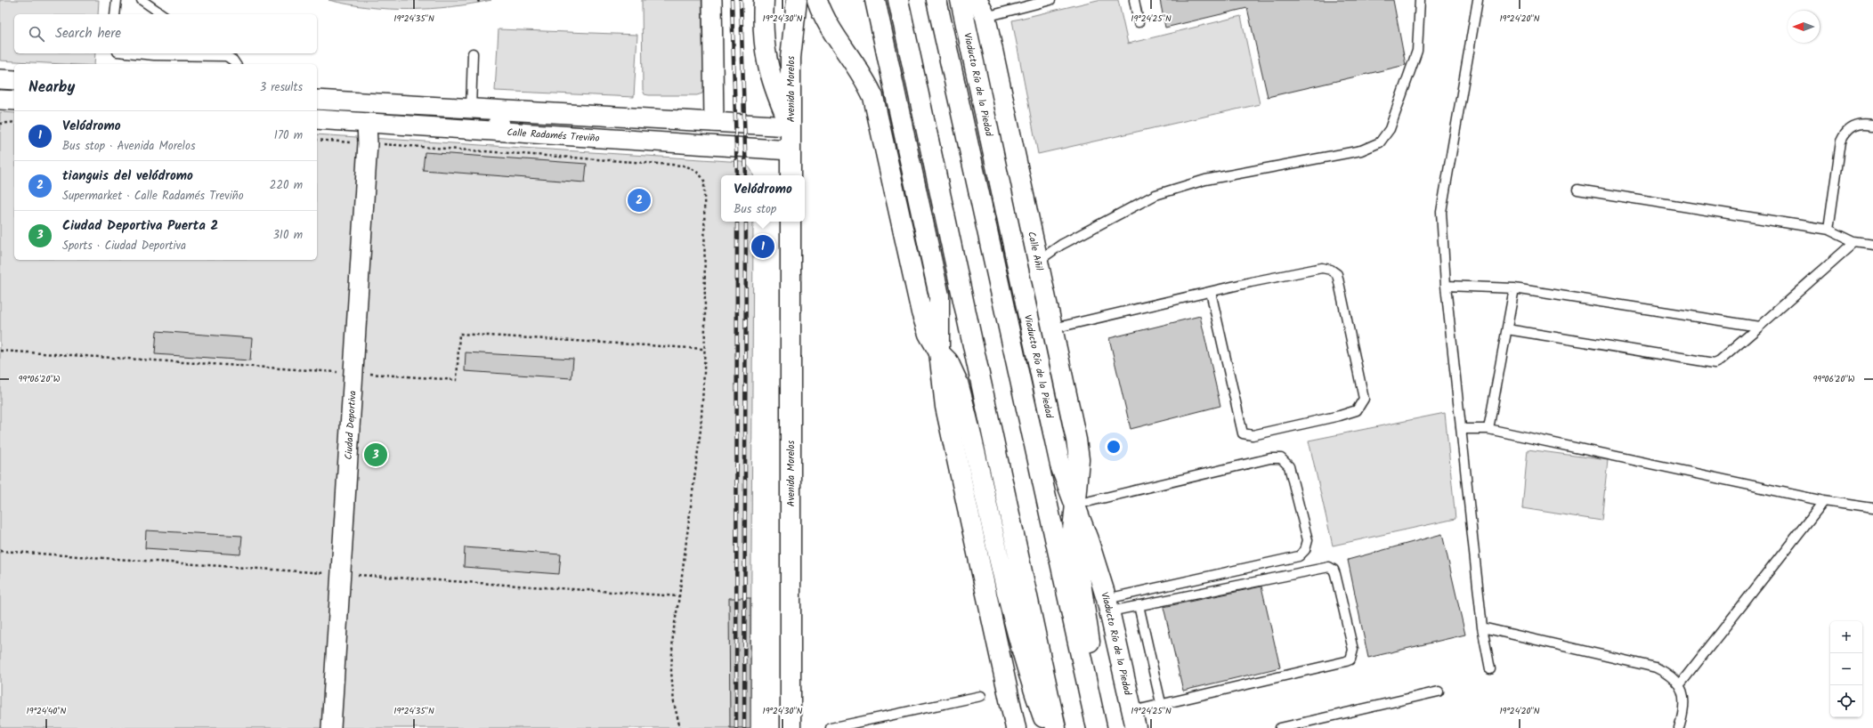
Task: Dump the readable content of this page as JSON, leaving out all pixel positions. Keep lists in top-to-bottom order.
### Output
{
  "streets": {
    "main road": ["Viaducto Río de la Piedad", "Avenida Morelos", "Calle Añil"],
    "street": ["Calle Radamés Treviño", "Ciudad Deportiva"]
  },
  "crossings": [
    ["Viaducto Río de la Piedad", "Calle Añil"],
    ["Avenida Morelos", "Calle Radamés Treviño"],
    ["Calle Radamés Treviño", "Ciudad Deportiva"]
  ],
  "north": "left",
  "page": {
    "search": "Search here",
    "heading": ["Nearby", "3 results"],
    "list": [
      {
        "mark": "1",
        "name": "Velódromo",
        "note": "Bus stop · Avenida Morelos",
        "value": "170 m"
      },
      {
        "mark": "2",
        "name": "tianguis del velódromo",
        "note": "Supermarket · Calle Radamés Treviño",
        "value": "220 m"
      },
      {
        "mark": "3",
        "name": "Ciudad Deportiva Puerta 2",
        "note": "Sports · Ciudad Deportiva",
        "value": "310 m"
      }
    ],
    "popup": ["Velódromo", "Bus stop"],
    "pins": ["2", "1", "3"],
    "map_buttons": ["+", "−"]
  },
  "coordinates": [
    "19°24'35\"N",
    "19°24'30\"N",
    "19°24'25\"N",
    "19°24'20\"N",
    "99°06'20\"W",
    "19°24'40\"N"
  ]
}
